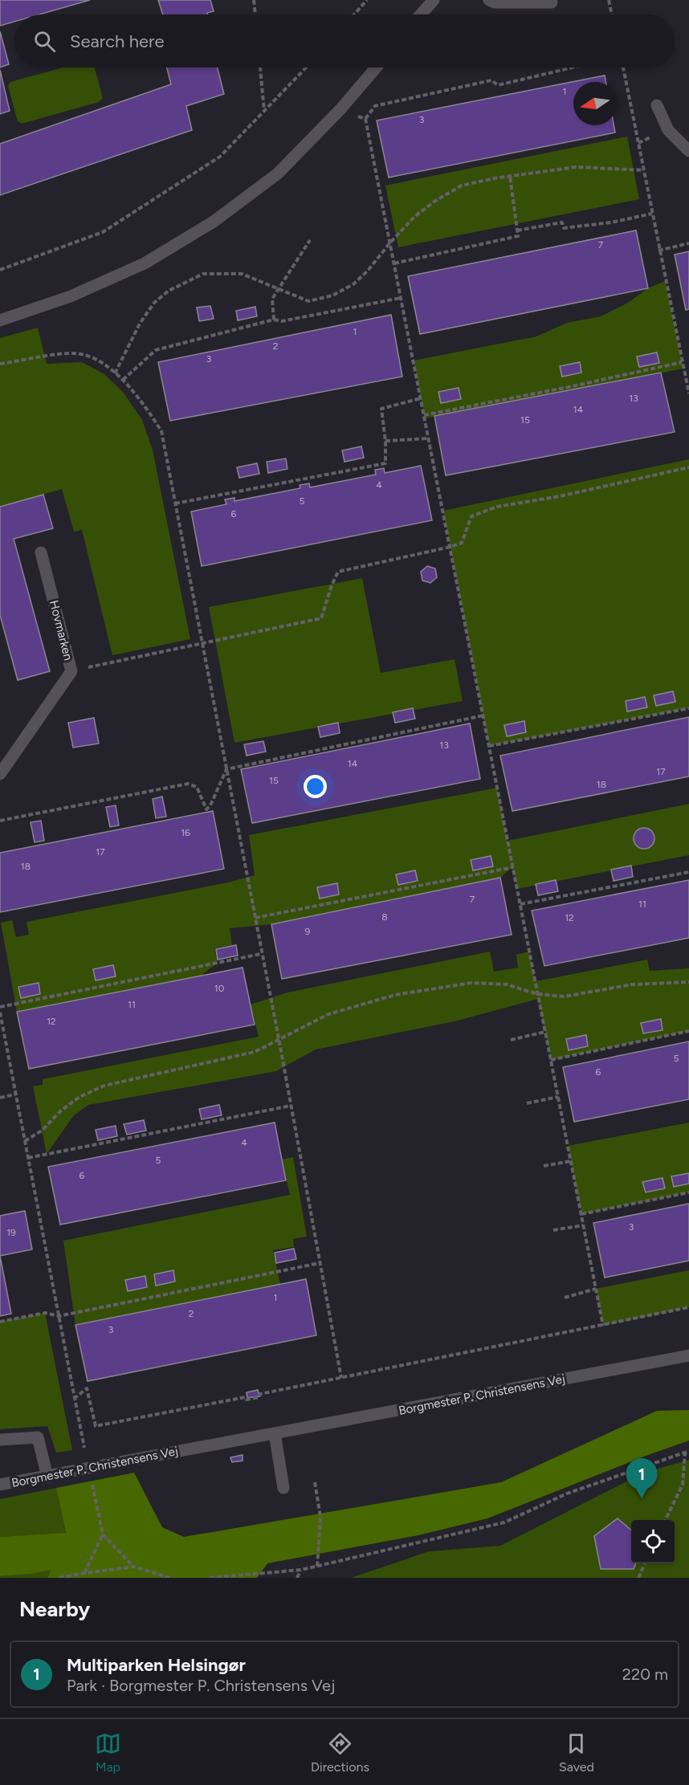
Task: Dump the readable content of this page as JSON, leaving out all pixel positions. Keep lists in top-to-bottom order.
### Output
{
  "streets": {
    "street": ["Hovmarken", "Borgmester P. Christensens Vej"]
  },
  "house_numbers": [
    "1",
    "3",
    "7",
    "1",
    "2",
    "3",
    "13",
    "14",
    "15",
    "4",
    "5",
    "6",
    "13",
    "14",
    "17",
    "15",
    "18",
    "16",
    "17",
    "18",
    "7",
    "11",
    "8",
    "12",
    "9",
    "10",
    "11",
    "12",
    "5",
    "6",
    "4",
    "5",
    "6",
    "3",
    "19",
    "1",
    "2",
    "3"
  ],
  "north": "left",
  "page": {
    "search": "Search here",
    "pins": "1",
    "heading": "Nearby",
    "list": [
      {
        "mark": "1",
        "name": "Multiparken Helsingør",
        "note": "Park · Borgmester P. Christensens Vej",
        "value": "220 m"
      }
    ],
    "nav": ["Map", "Directions", "Saved"]
  }
}
